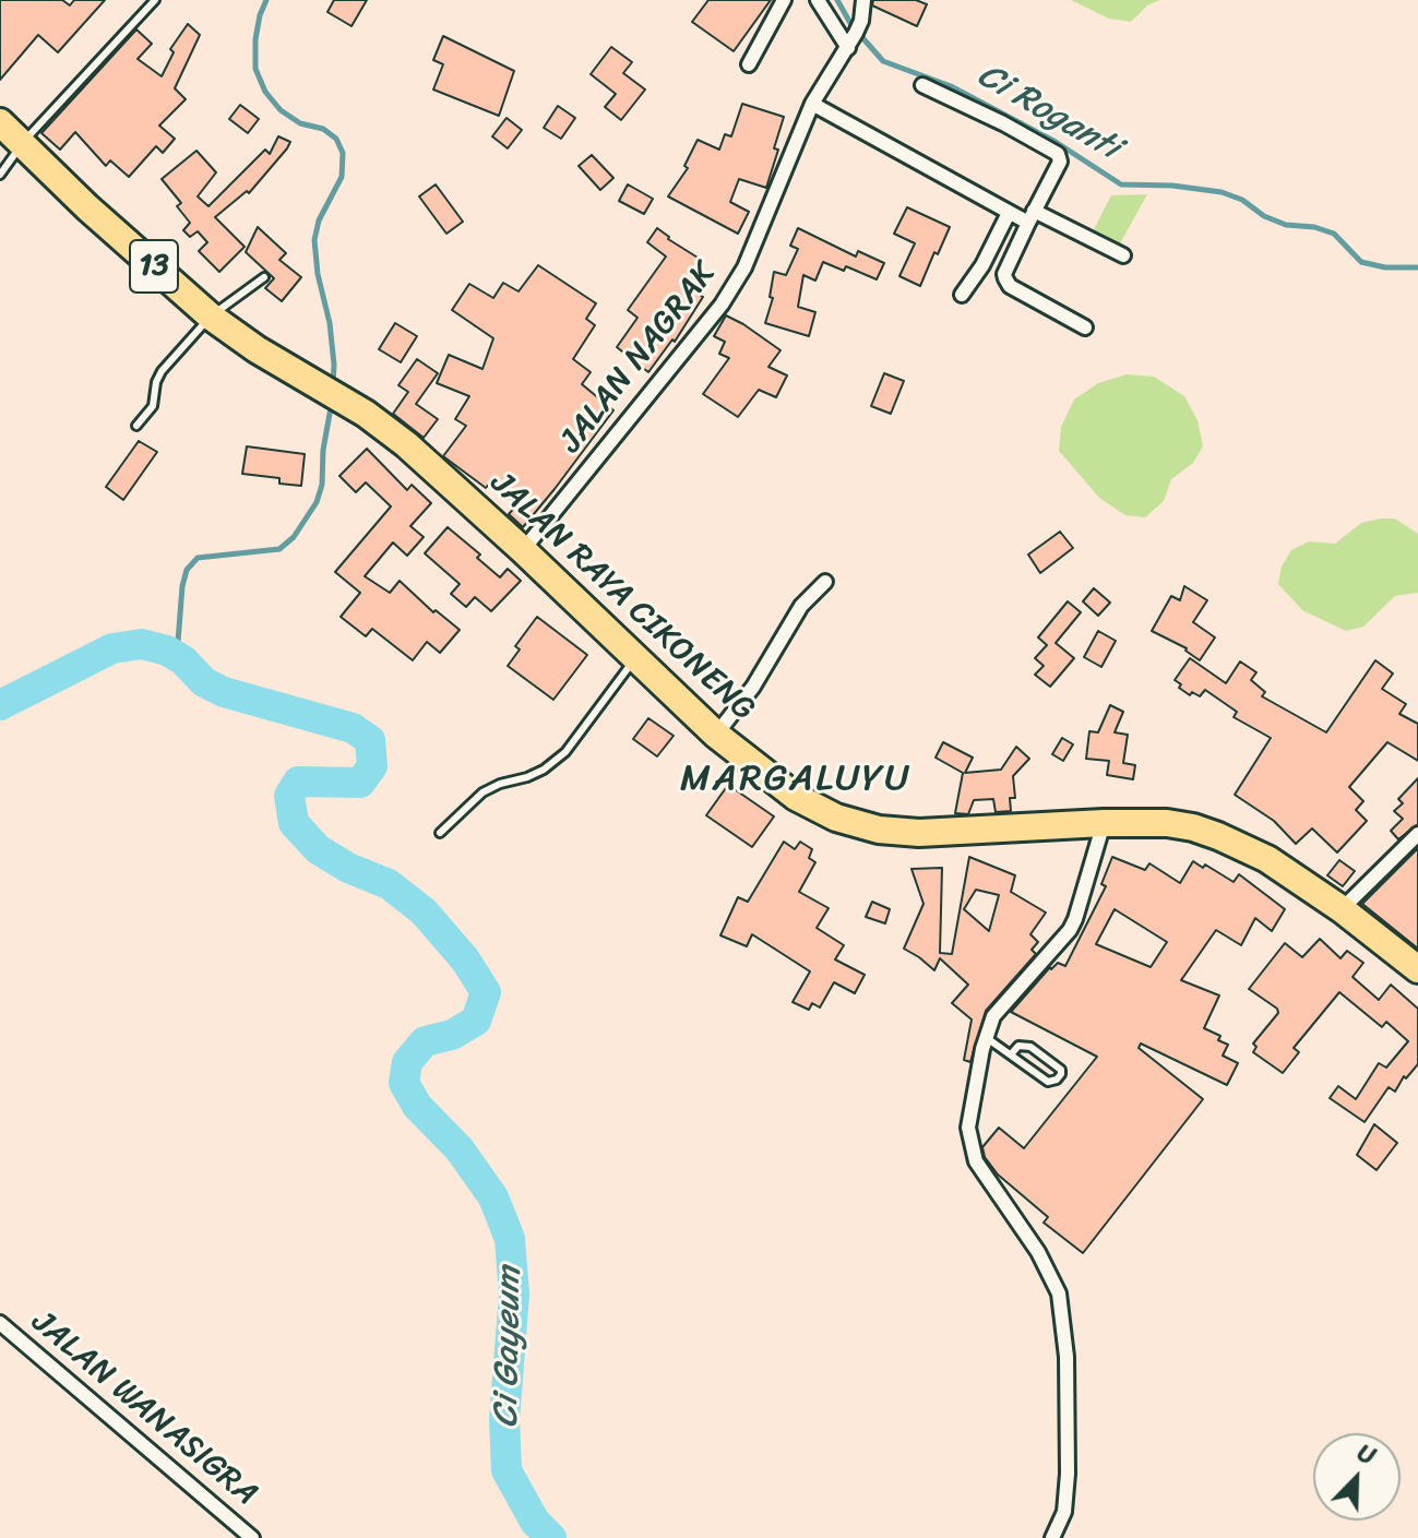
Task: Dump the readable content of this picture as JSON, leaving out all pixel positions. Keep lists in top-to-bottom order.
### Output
{
  "streets": {
    "highway": ["13", "JALAN RAYA CIKONENG"],
    "street": ["JALAN NAGRAK", "JALAN WANASIGRA"]
  },
  "crossings": [
    ["13", "JALAN RAYA CIKONENG"],
    ["JALAN NAGRAK", "JALAN RAYA CIKONENG"]
  ],
  "districts": ["MARGALUYU"],
  "water": ["Ci Roganti", "Ci Gayeum"],
  "north": "top right"
}
